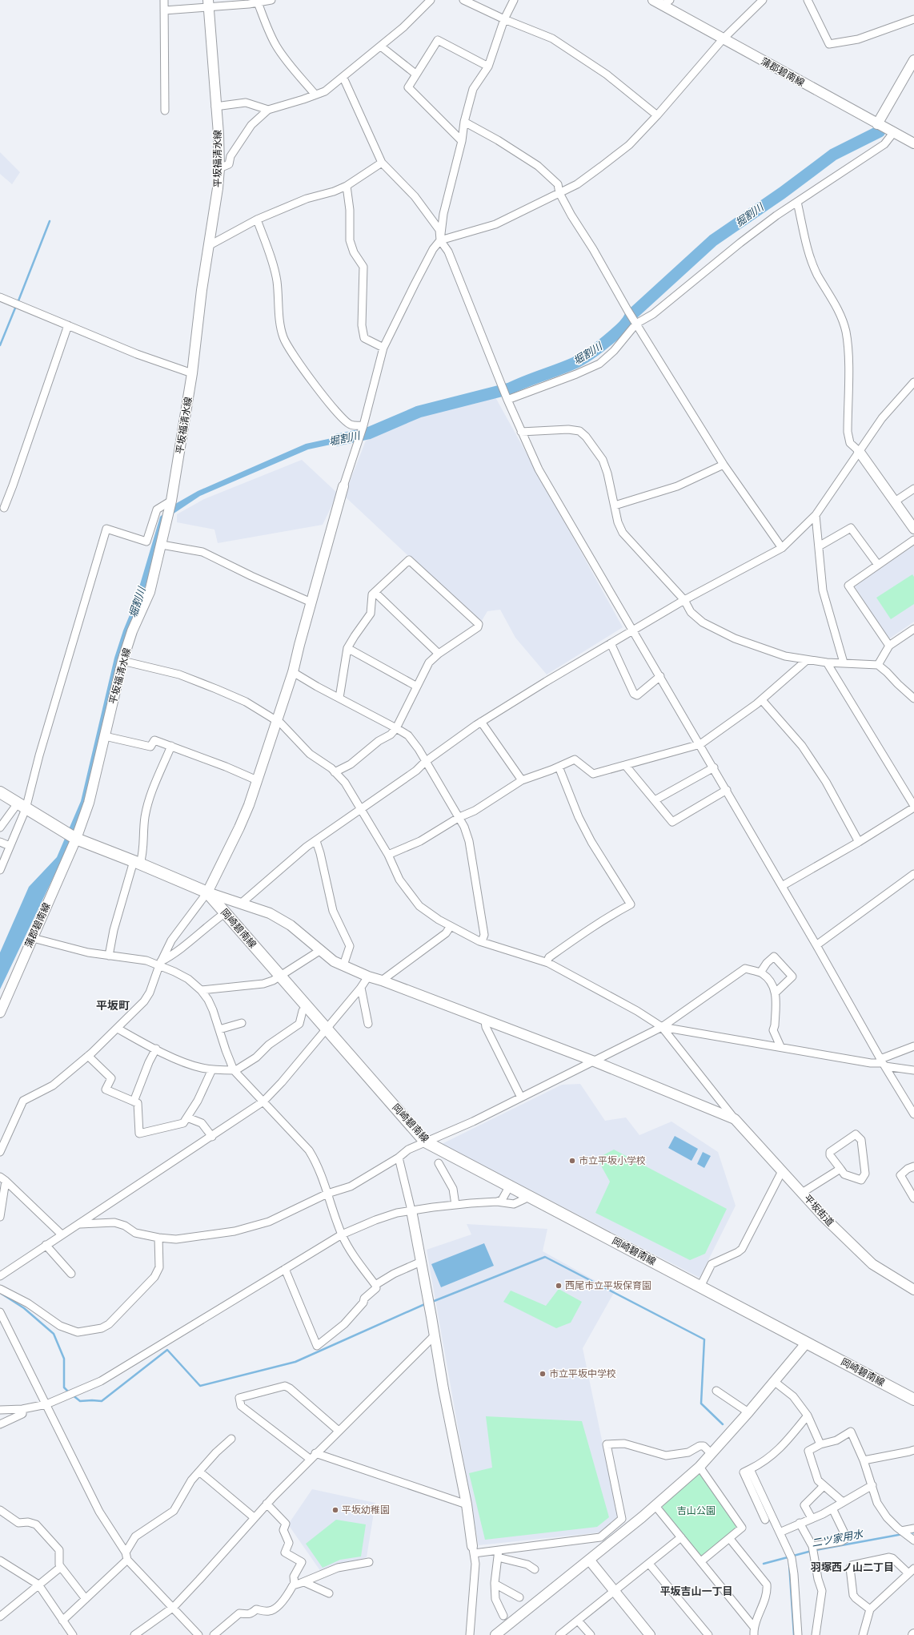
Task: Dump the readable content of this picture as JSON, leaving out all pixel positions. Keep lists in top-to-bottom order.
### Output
{
  "streets": {
    "main road": ["岡崎碧南線"],
    "street": ["蒲郡碧南線", "平坂福清水線", "平坂街道"]
  },
  "crossings": [
    ["蒲郡碧南線", "平坂福清水線"],
    ["蒲郡碧南線", "岡崎碧南線"],
    ["平坂福清水線", "岡崎碧南線"]
  ],
  "districts": ["平坂町", "羽塚西ノ山二丁目", "平坂吉山一丁目"],
  "water": ["掘割川", "堀割川", "二ツ家用水"],
  "parks": ["吉山公園"],
  "places": [
    "市立平坂小学校",
    "西尾市立平坂保育園",
    "市立平坂中学校",
    "平坂幼稚園"
  ]
}
